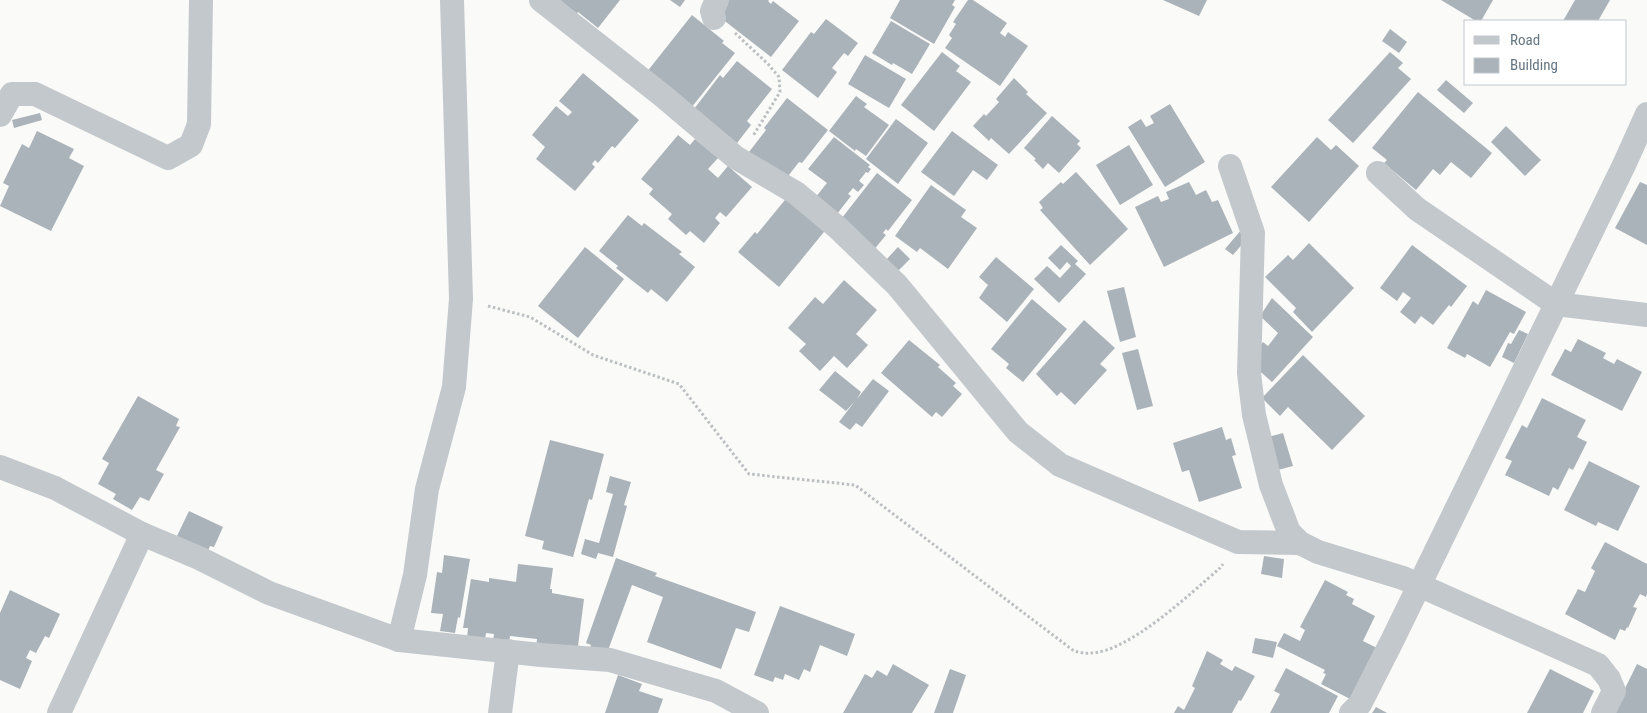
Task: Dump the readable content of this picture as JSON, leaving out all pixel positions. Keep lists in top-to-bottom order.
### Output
{
  "legend": ["Road", "Building"]
}
